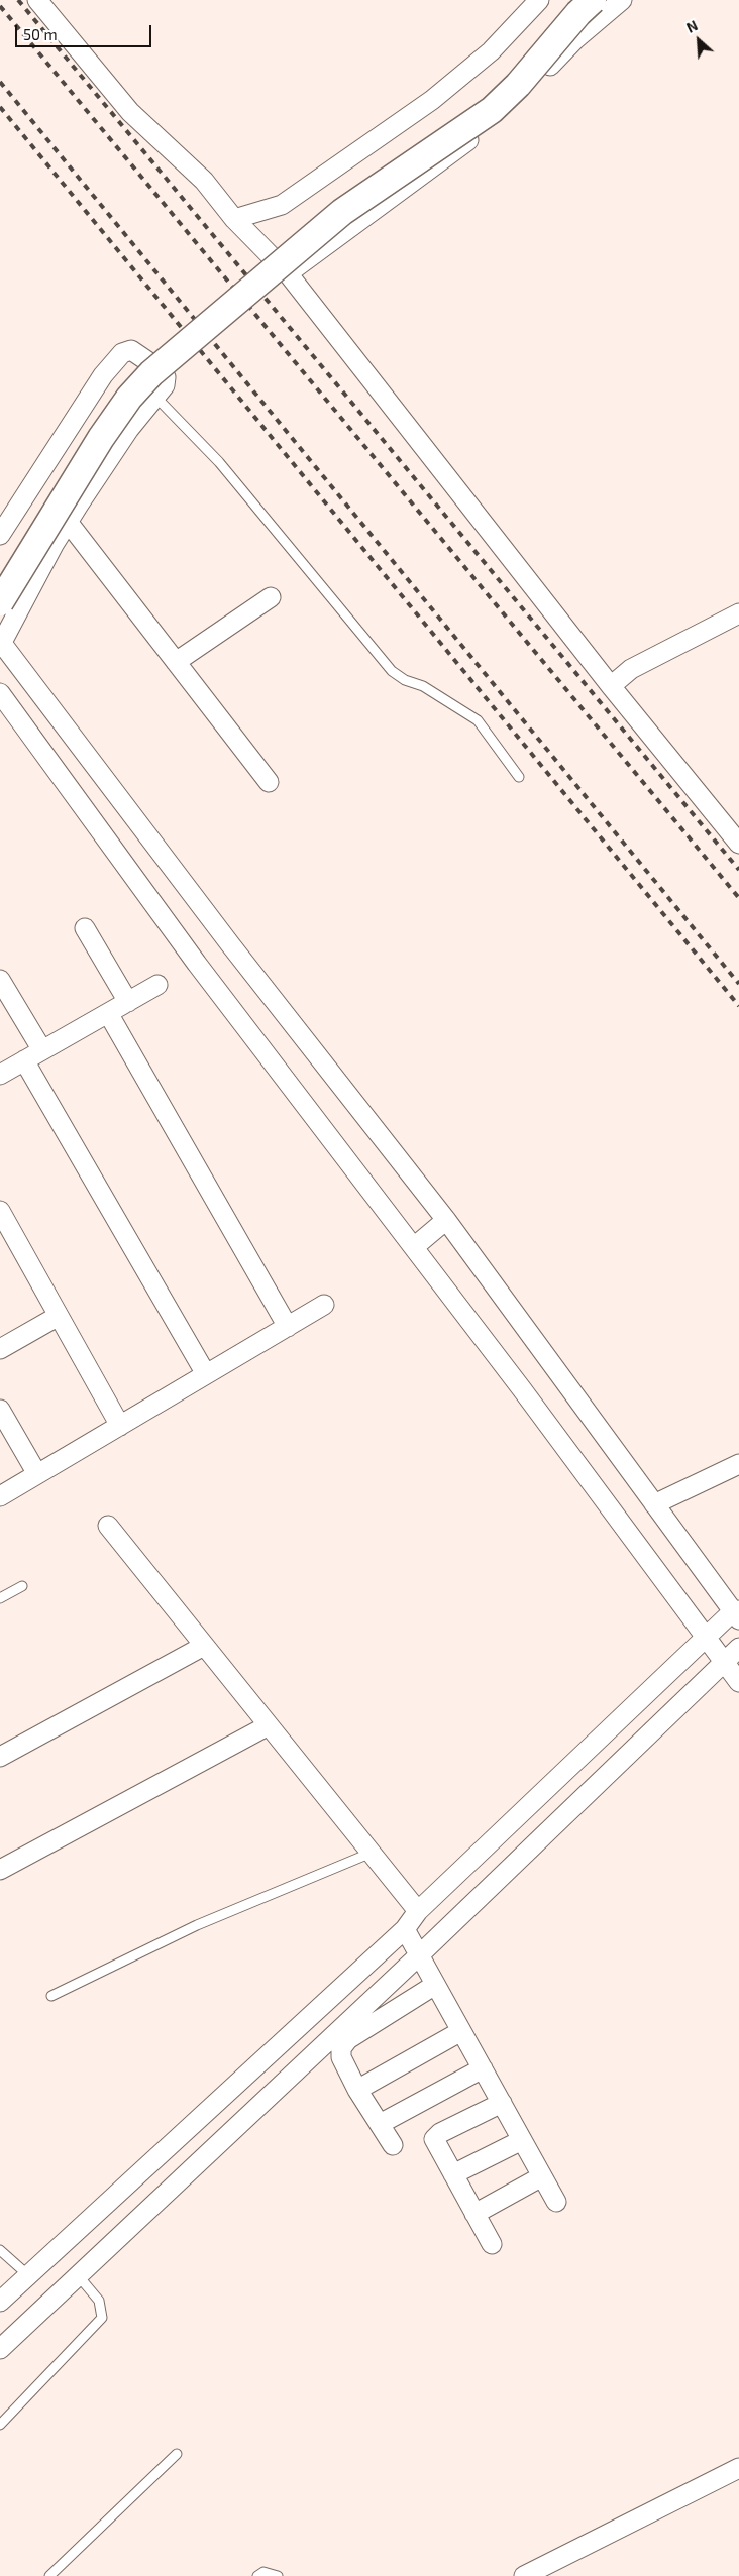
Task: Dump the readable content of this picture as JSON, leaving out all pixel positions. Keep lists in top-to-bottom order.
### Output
{
  "scale_bar": "50 m",
  "north": "top left"
}
